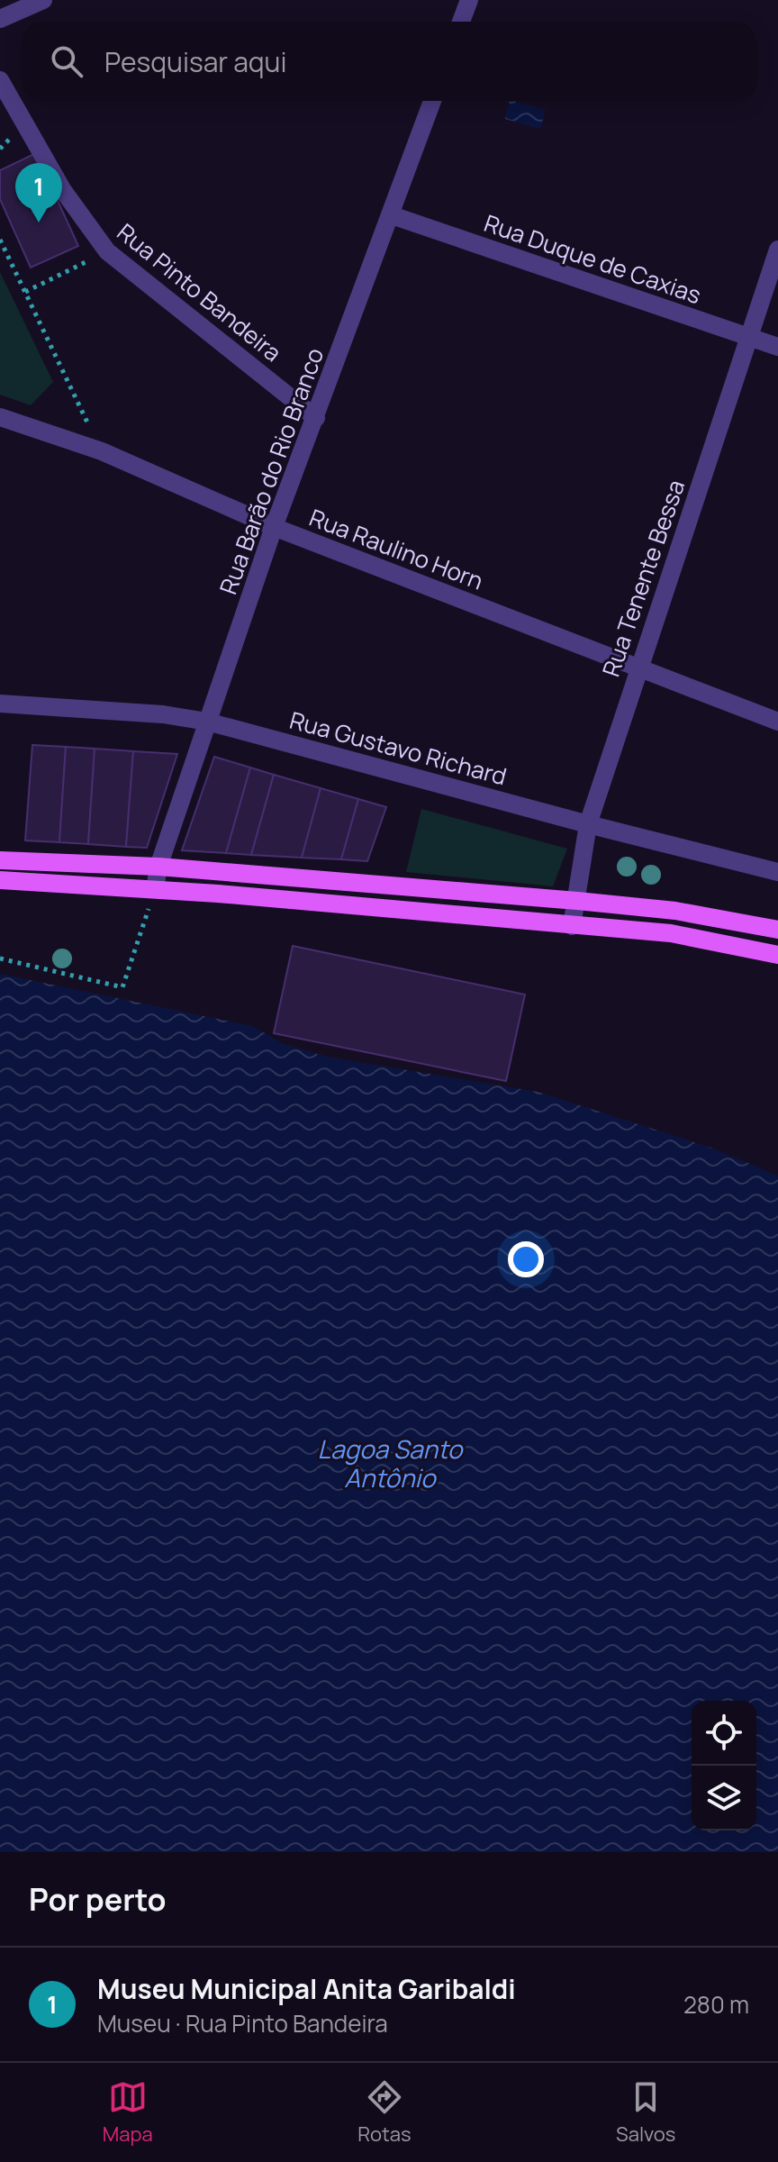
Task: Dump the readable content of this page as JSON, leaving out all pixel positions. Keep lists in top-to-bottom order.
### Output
{
  "streets": {
    "street": [
      "Rua Duque de Caxias",
      "Rua Pinto Bandeira",
      "Rua Barão do Rio Branco",
      "Rua Raulino Horn",
      "Rua Tenente Bessa",
      "Rua Gustavo Richard"
    ]
  },
  "crossings": [
    ["Rua Duque de Caxias", "Rua Barão do Rio Branco"],
    ["Rua Duque de Caxias", "Rua Tenente Bessa"],
    ["Rua Pinto Bandeira", "Rua Barão do Rio Branco"],
    ["Rua Barão do Rio Branco", "Rua Raulino Horn"],
    ["Rua Barão do Rio Branco", "Rua Gustavo Richard"],
    ["Rua Raulino Horn", "Rua Tenente Bessa"],
    ["Rua Tenente Bessa", "Rua Gustavo Richard"]
  ],
  "water": ["Lagoa Santo Antônio"],
  "page": {
    "search": "Pesquisar aqui",
    "pins": "1",
    "heading": "Por perto",
    "list": [
      {
        "mark": "1",
        "name": "Museu Municipal Anita Garibaldi",
        "note": "Museu · Rua Pinto Bandeira",
        "value": "280 m"
      }
    ],
    "nav": ["Mapa", "Rotas", "Salvos"]
  }
}
